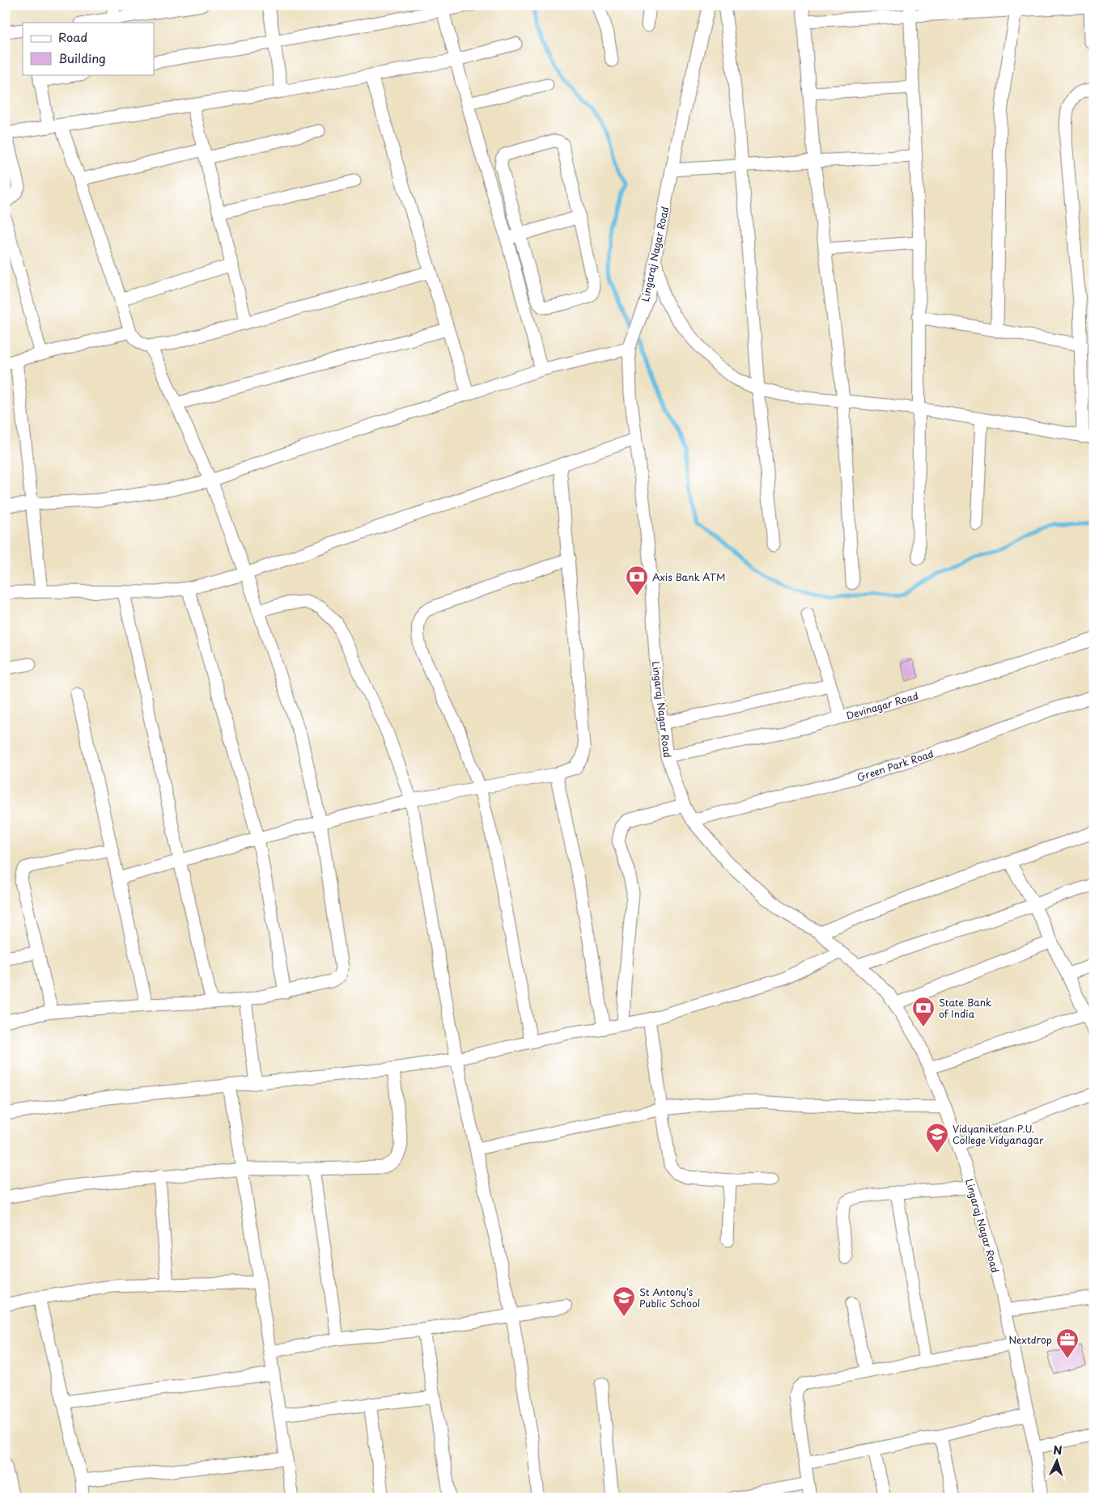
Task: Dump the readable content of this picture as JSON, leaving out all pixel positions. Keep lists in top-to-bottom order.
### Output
{
  "streets": {
    "street": ["Lingaraj Nagar Road", "Devinagar Road", "Green Park Road"]
  },
  "crossings": [
    ["Lingaraj Nagar Road", "Devinagar Road"],
    ["Lingaraj Nagar Road", "Green Park Road"]
  ],
  "places": {
    "bank": ["Axis Bank ATM", "State Bank of India"],
    "school or university": ["Vidyaniketan P.U. College Vidyanagar", "St Antony's Public School"],
    "office": ["Nextdrop"]
  },
  "legend": ["Road", "Building"],
  "north": "top"
}
